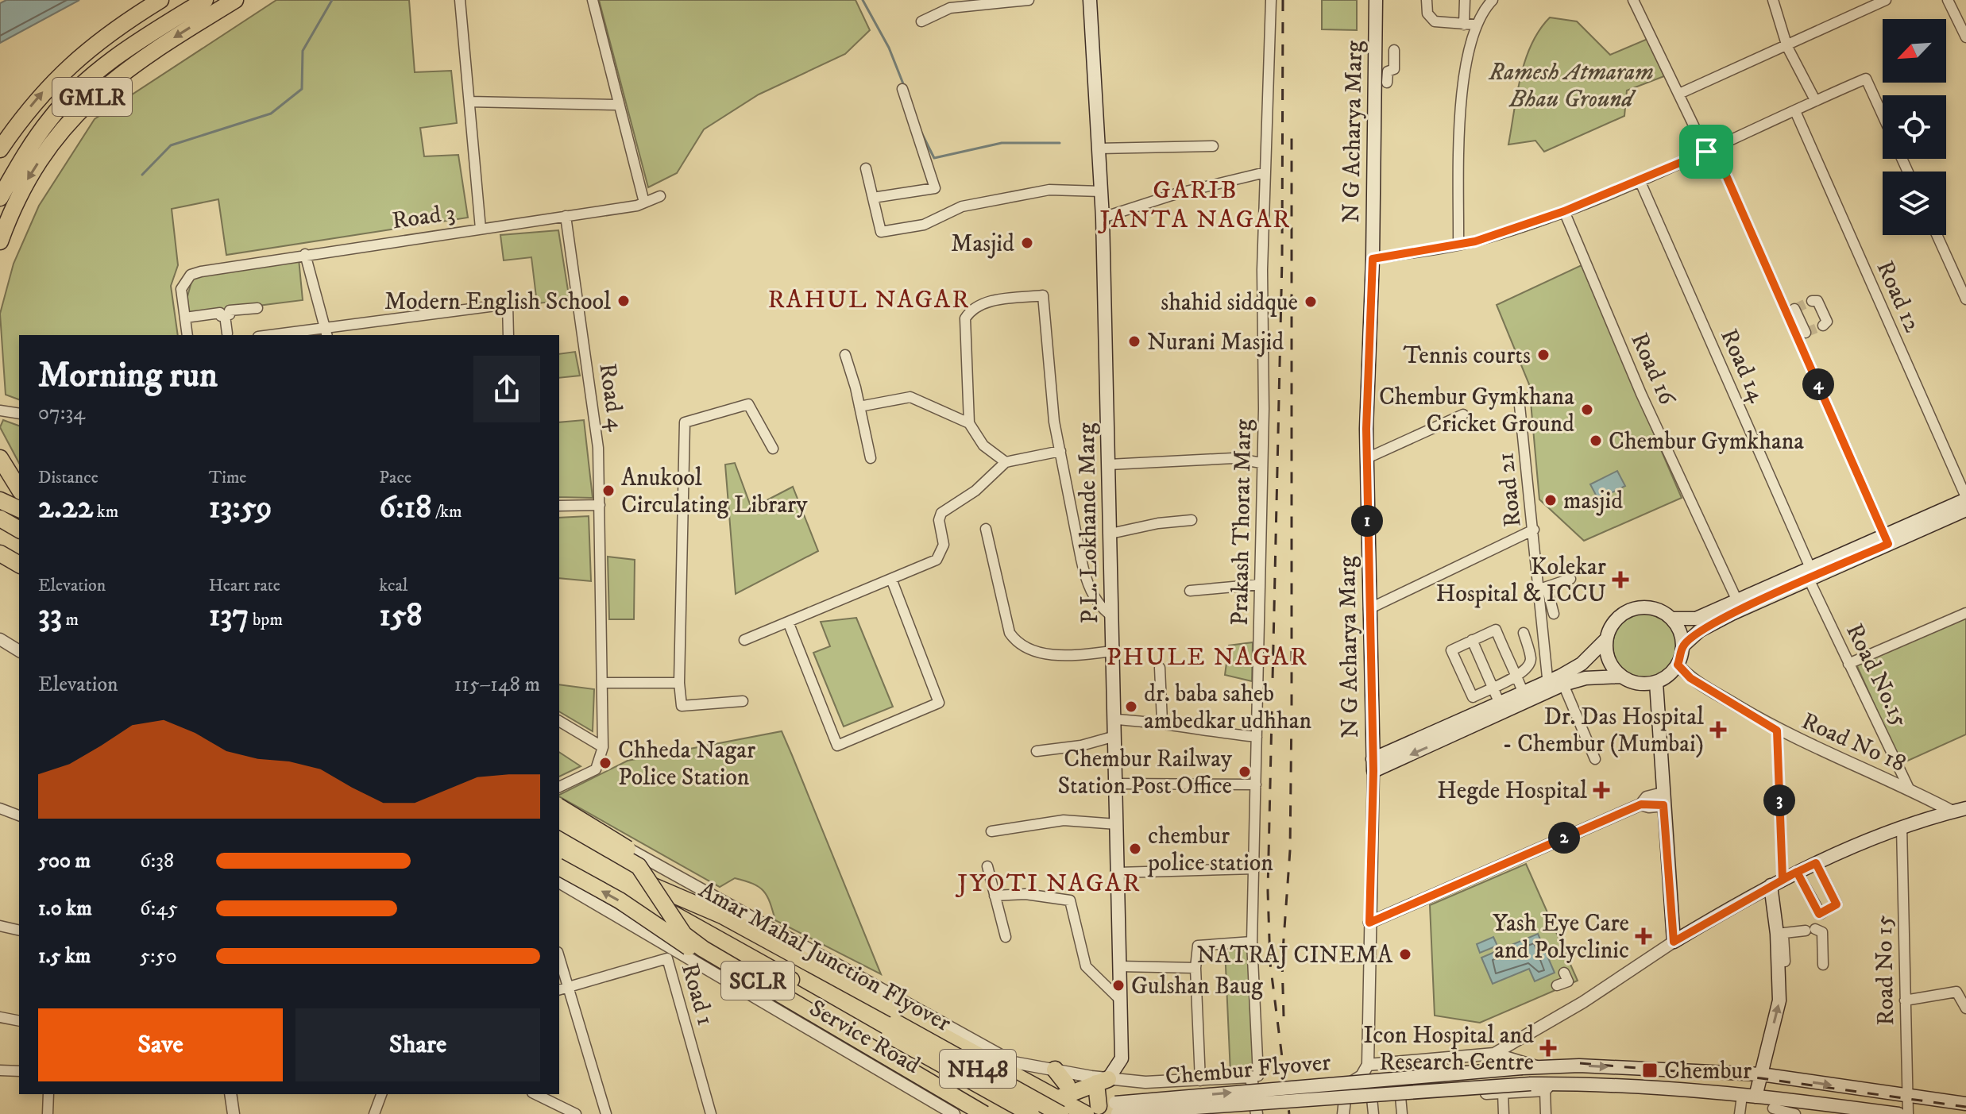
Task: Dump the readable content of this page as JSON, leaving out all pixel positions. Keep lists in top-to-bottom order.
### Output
{
  "streets": {
    "highway": [
      "GMLR",
      "Amar Mahal Junction Flyover",
      "SCLR",
      "NH48"
    ],
    "main road": ["N G Acharya Marg", "P.L. Lokhande Marg", "Chembur Flyover"],
    "street": [
      "Road 3",
      "Road 12",
      "Road 14",
      "Road 16",
      "Road 4",
      "Road 21",
      "Prakash Thorat Marg",
      "Road No.15",
      "Road No 18",
      "Road No 15",
      "Road 1",
      "Service Road"
    ]
  },
  "crossings": [
    ["Road 3", "Road 4"],
    ["Road 14", "Road No.15"],
    ["Road No.15", "Road No 18"],
    ["Amar Mahal Junction Flyover", "NH48"],
    ["Road No 15", "Chembur Flyover"]
  ],
  "districts": [
    "GARIB JANTA NAGAR",
    "RAHUL NAGAR",
    "PHULE NAGAR",
    "JYOTI NAGAR"
  ],
  "parks": ["Ramesh Atmaram Bhau Ground"],
  "places": {
    "other": [
      "Masjid",
      "Modern English School",
      "shahid siddque",
      "Nurani Masjid",
      "Tennis courts",
      "Chembur Gymkhana Cricket Ground",
      "Chembur Gymkhana",
      "Anukool Circulating Library",
      "masjid",
      "dr. baba saheb ambedkar udhhan",
      "Chheda Nagar Police Station",
      "Chembur Railway Station Post Office",
      "chembur police station",
      "NATRAJ CINEMA",
      "Gulshan Baug"
    ],
    "health": [
      "Kolekar Hospital & ICCU",
      "Dr. Das Hospital - Chembur (Mumbai)",
      "Hegde Hospital",
      "Yash Eye Care and Polyclinic",
      "Icon Hospital and Research Centre"
    ],
    "transit": ["Chembur"]
  },
  "north": "bottom left",
  "page": {
    "heading": ["Morning run", "07:34"],
    "pins": [
      "4",
      "1",
      "3",
      "2"
    ],
    "stats": [
      ["Distance", "2.22 km"],
      ["Time", "13:59"],
      ["Pace", "6:18 /km"],
      ["Elevation", "33 m"],
      ["Heart rate", "137 bpm"],
      ["kcal", "158"]
    ],
    "chart": ["Elevation", "115–148 m"],
    "list": [
      {
        "name": "500 m",
        "note": "6:38"
      },
      {
        "name": "1.0 km",
        "note": "6:45"
      },
      {
        "name": "1.5 km",
        "note": "5:50"
      }
    ],
    "buttons": ["Save", "Share"]
  }
}
